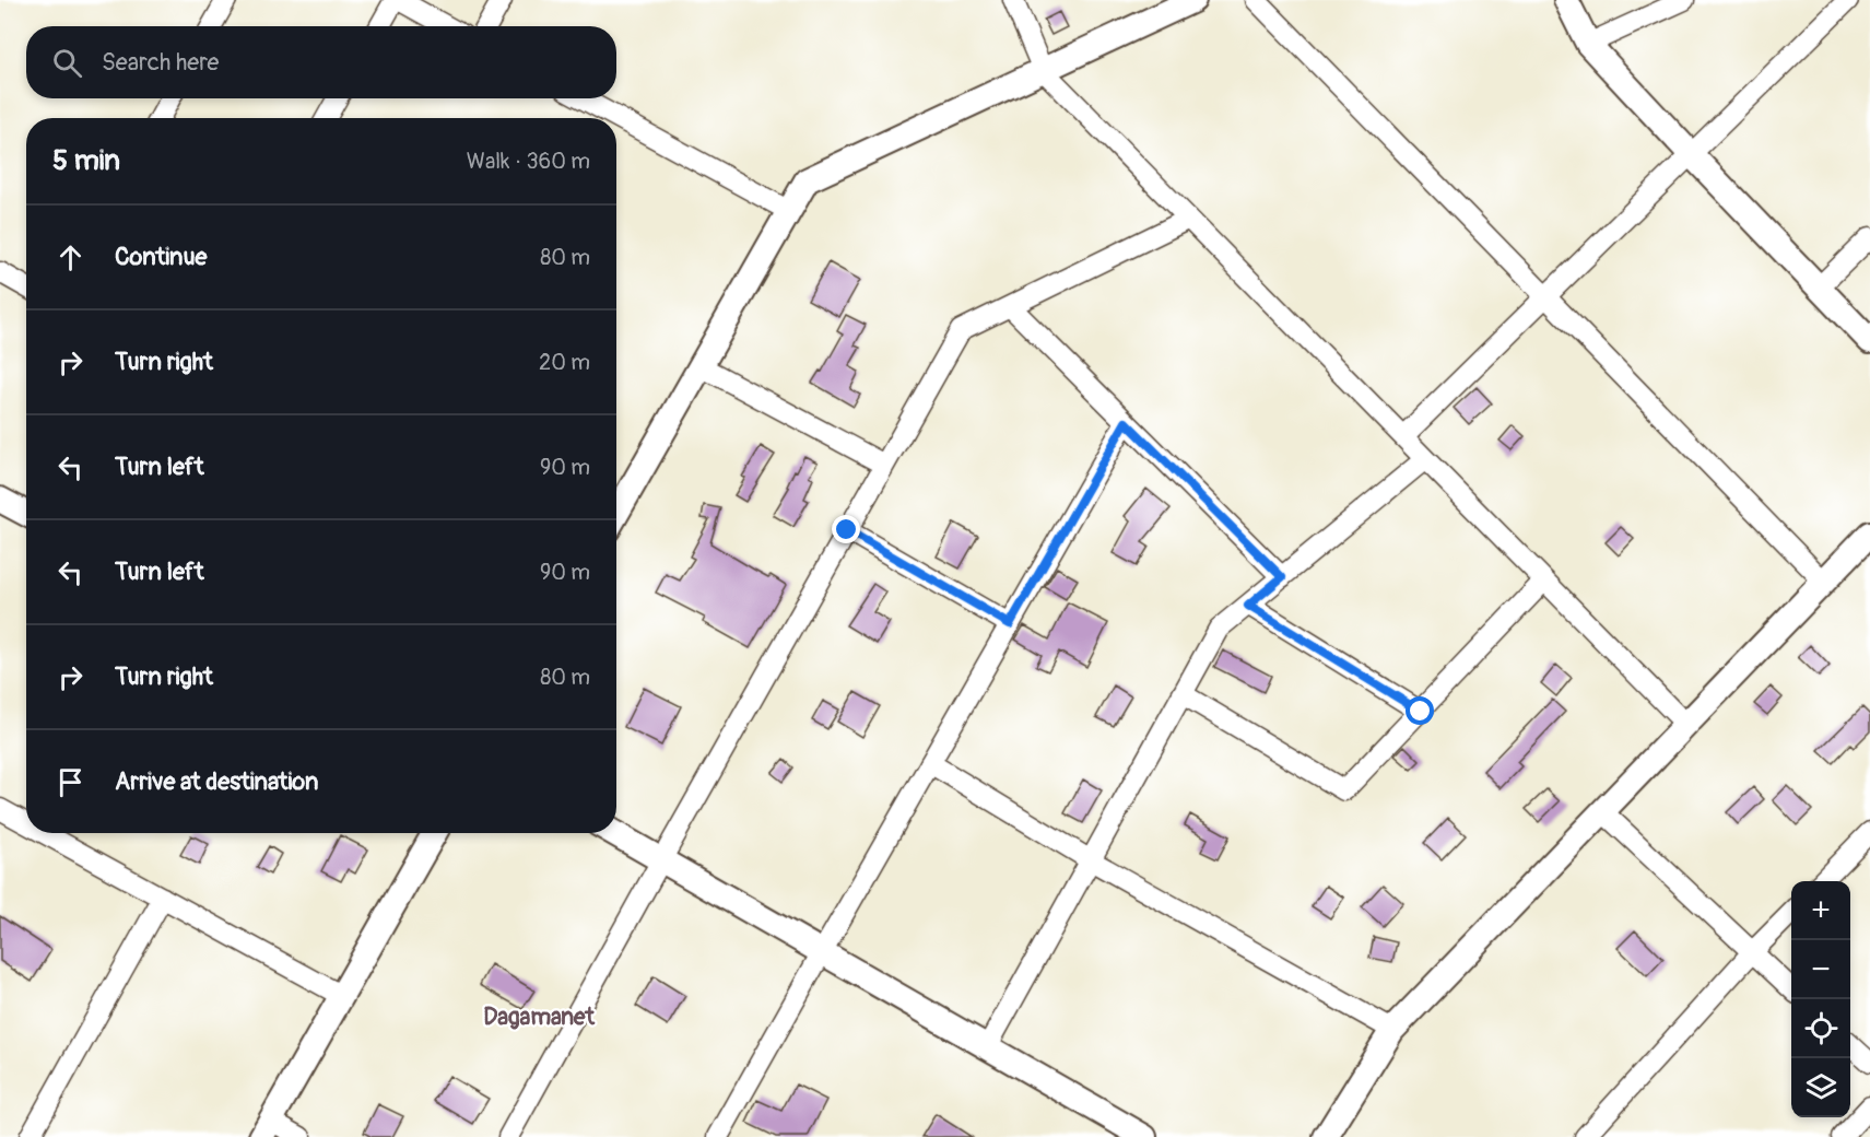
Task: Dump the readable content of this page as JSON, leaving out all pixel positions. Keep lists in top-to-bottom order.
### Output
{
  "districts": ["Dagamanet"],
  "page": {
    "search": "Search here",
    "heading": ["5 min", "Walk · 360 m"],
    "list": [
      ["Continue", "80 m"],
      ["Turn right", "20 m"],
      ["Turn left", "90 m"],
      ["Turn left", "90 m"],
      ["Turn right", "80 m"],
      "Arrive at destination"
    ],
    "map_buttons": ["+", "−"]
  }
}
